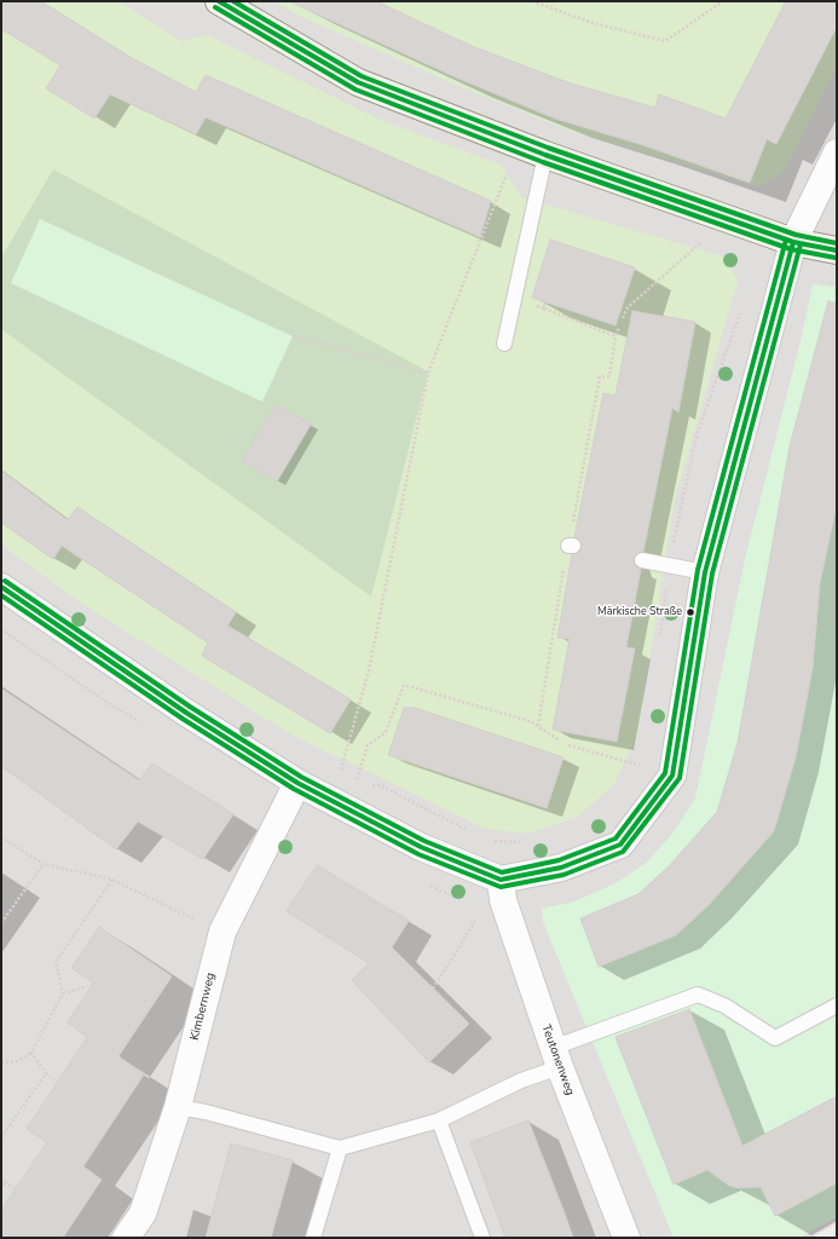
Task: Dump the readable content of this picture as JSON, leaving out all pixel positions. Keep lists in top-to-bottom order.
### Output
{
  "streets": {
    "street": ["Kimbernweg", "Teutonenweg"]
  },
  "places": ["Märkische Straße"]
}
